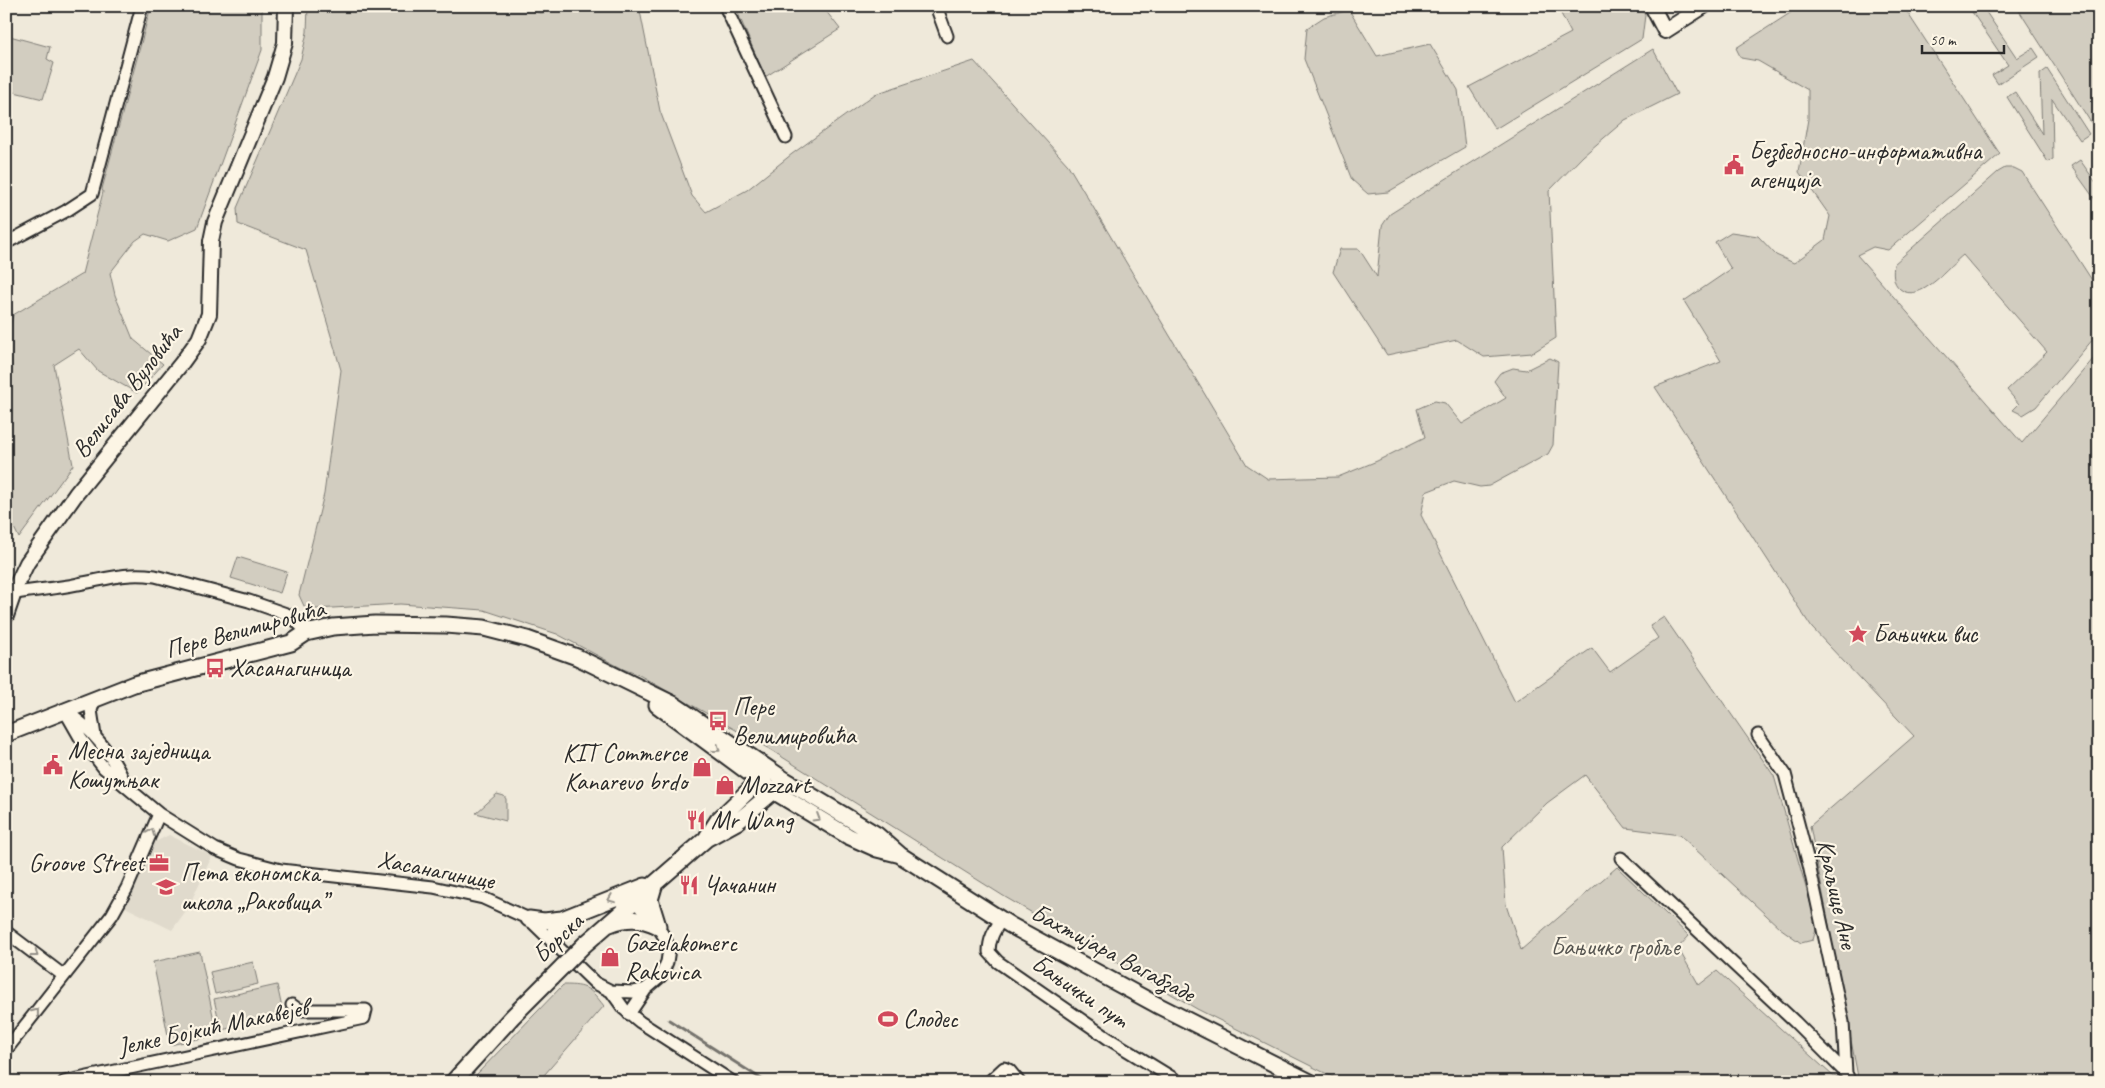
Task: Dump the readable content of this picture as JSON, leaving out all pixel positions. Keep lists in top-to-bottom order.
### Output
{
  "streets": {
    "main road": ["Пере Велимировића", "Борска", "Бахтијара Вагабзаде"],
    "street": [
      "Велисава Вуловића",
      "Хасанагинице",
      "Краљице Ане",
      "Бањички пут",
      "Јелке Бојкић Макавејев"
    ]
  },
  "crossings": [
    ["Пере Велимировића", "Хасанагинице"],
    ["Пере Велимировића", "Борска"],
    ["Пере Велимировића", "Бахтијара Вагабзаде"],
    ["Борска", "Бахтијара Вагабзаде"],
    ["Бахтијара Вагабзаде", "Бањички пут"]
  ],
  "parks": ["Бањичко гробље"],
  "places": {
    "public building": ["Безбедносно-информативна агенција", "Месна заједница Кошутњак"],
    "place": ["Бањички вис"],
    "bus stop": ["Хасанагиница", "Пере Велимировића"],
    "shop": ["KIT Commerce Kanarevo brdo", "Mozzart", "Gazelakomerc Rakovica"],
    "restaurant": ["Mr Wang", "Чачанин"],
    "office": ["Groove Street"],
    "school or university": ["Пета економска школа „Раковица”"],
    "sports": ["Слодес"]
  },
  "scale_bar": "50 m"
}
